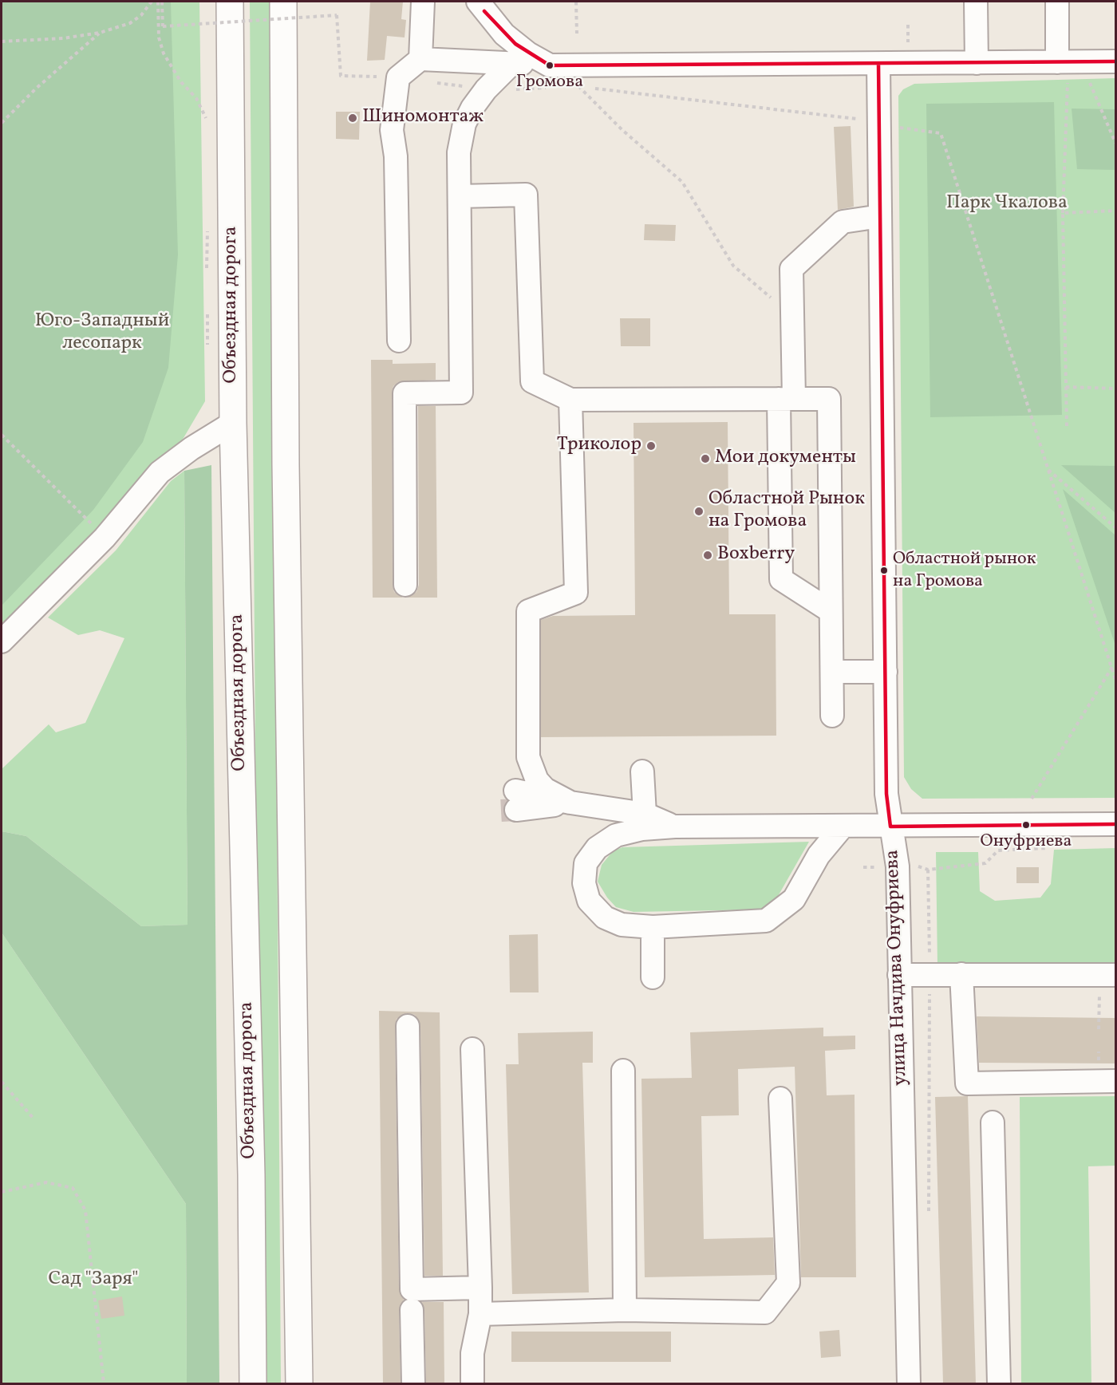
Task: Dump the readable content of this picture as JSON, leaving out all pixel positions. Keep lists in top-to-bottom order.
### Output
{
  "streets": {
    "main road": ["Объездная дорога"],
    "street": ["улица Начдива Онуфриева"]
  },
  "parks": ["Парк Чкалова", "Юго-Западный лесопарк", "Сад \"Заря\""],
  "places": [
    "Громова",
    "Шиномонтаж",
    "Триколор",
    "Мои документы",
    "Областной Рынок на Громова",
    "Boxberry",
    "Областной рынок на Громова",
    "Онуфриева"
  ]
}
